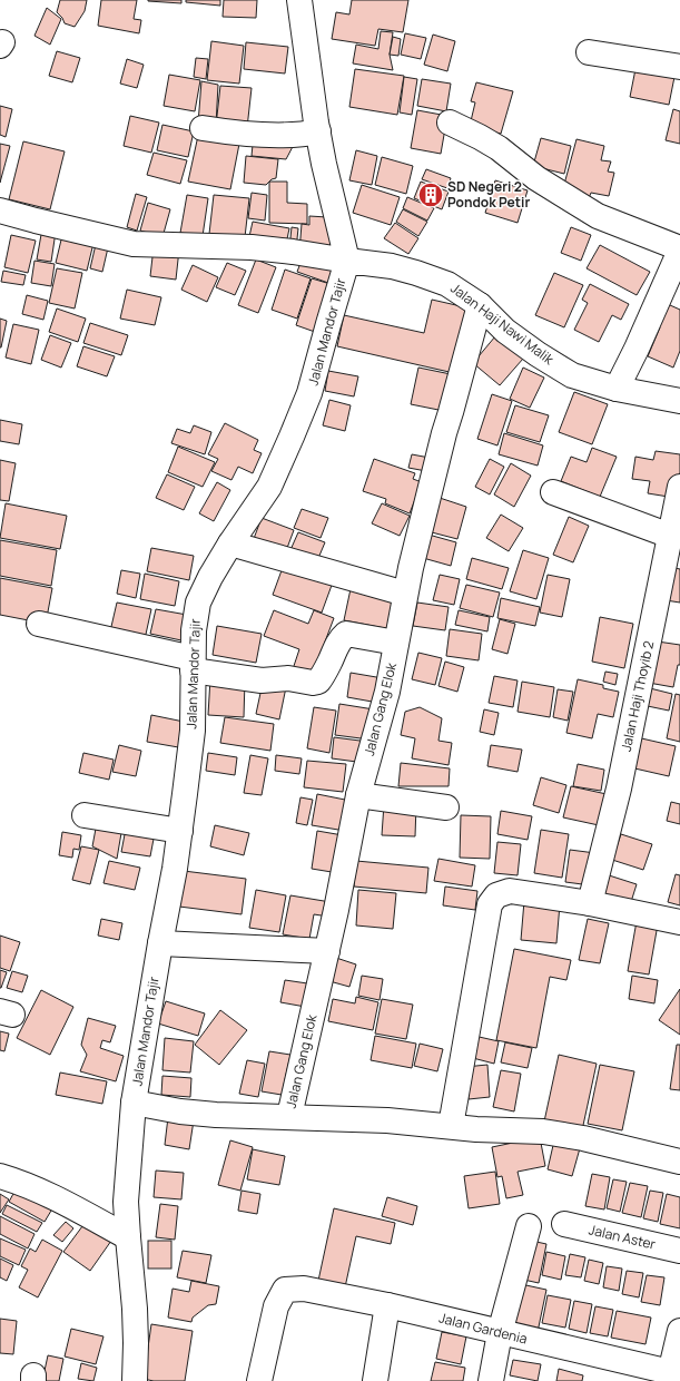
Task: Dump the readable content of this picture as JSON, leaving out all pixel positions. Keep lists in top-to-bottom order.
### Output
{
  "streets": {
    "street": [
      "Jalan Haji Nawi Malik",
      "Jalan Mandor Tajir",
      "Jalan Haji Thoyib 2",
      "Jalan Gang Elok",
      "Jalan Aster",
      "Jalan Gardenia"
    ]
  },
  "crossings": [
    ["Jalan Haji Nawi Malik", "Jalan Mandor Tajir"],
    ["Jalan Haji Nawi Malik", "Jalan Gang Elok"]
  ],
  "places": {
    "building": ["SD Negeri 2 Pondok Petir"]
  }
}
